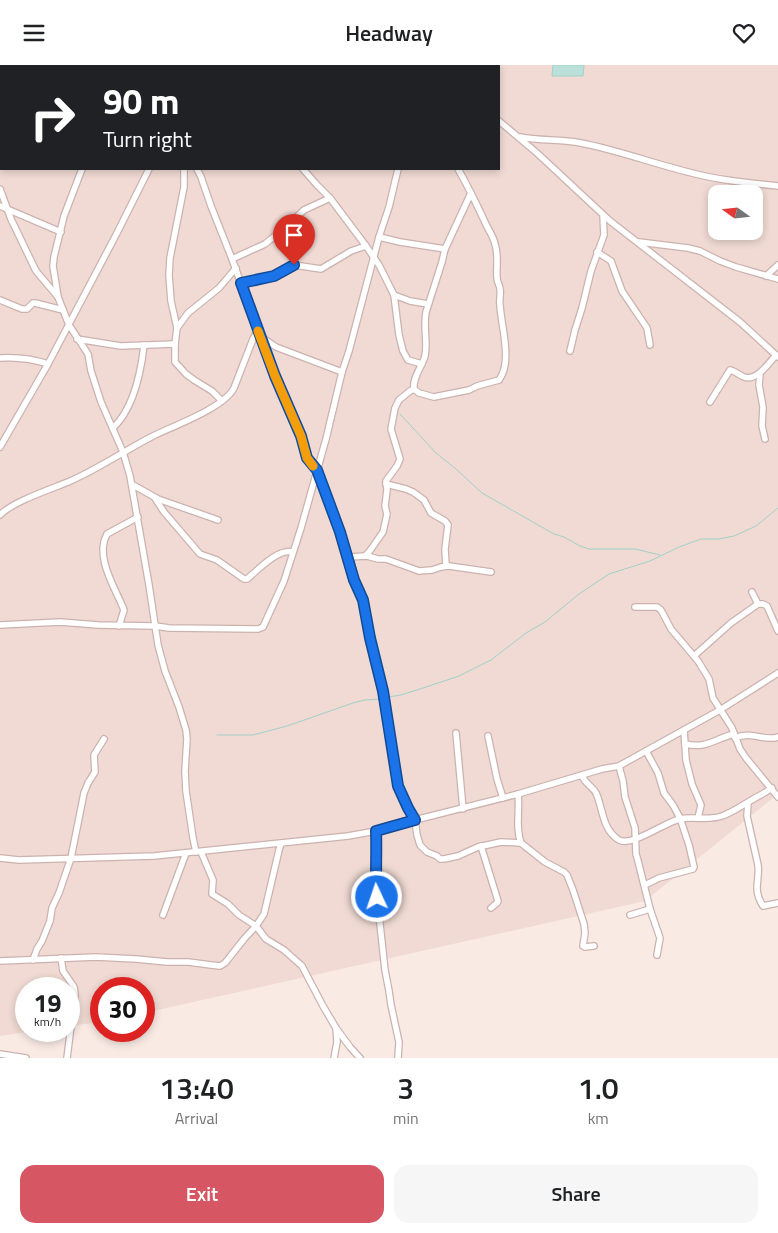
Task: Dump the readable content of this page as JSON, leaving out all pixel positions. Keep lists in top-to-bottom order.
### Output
{
  "north": "left",
  "page": {
    "header": "Headway",
    "turn": ["90 m", "Turn right"],
    "speed": "19 km/h",
    "limit": "30",
    "eta": [
      "13:40",
      "Arrival",
      "3",
      "min",
      "1.0",
      "km"
    ],
    "buttons": ["Exit", "Share"]
  }
}
